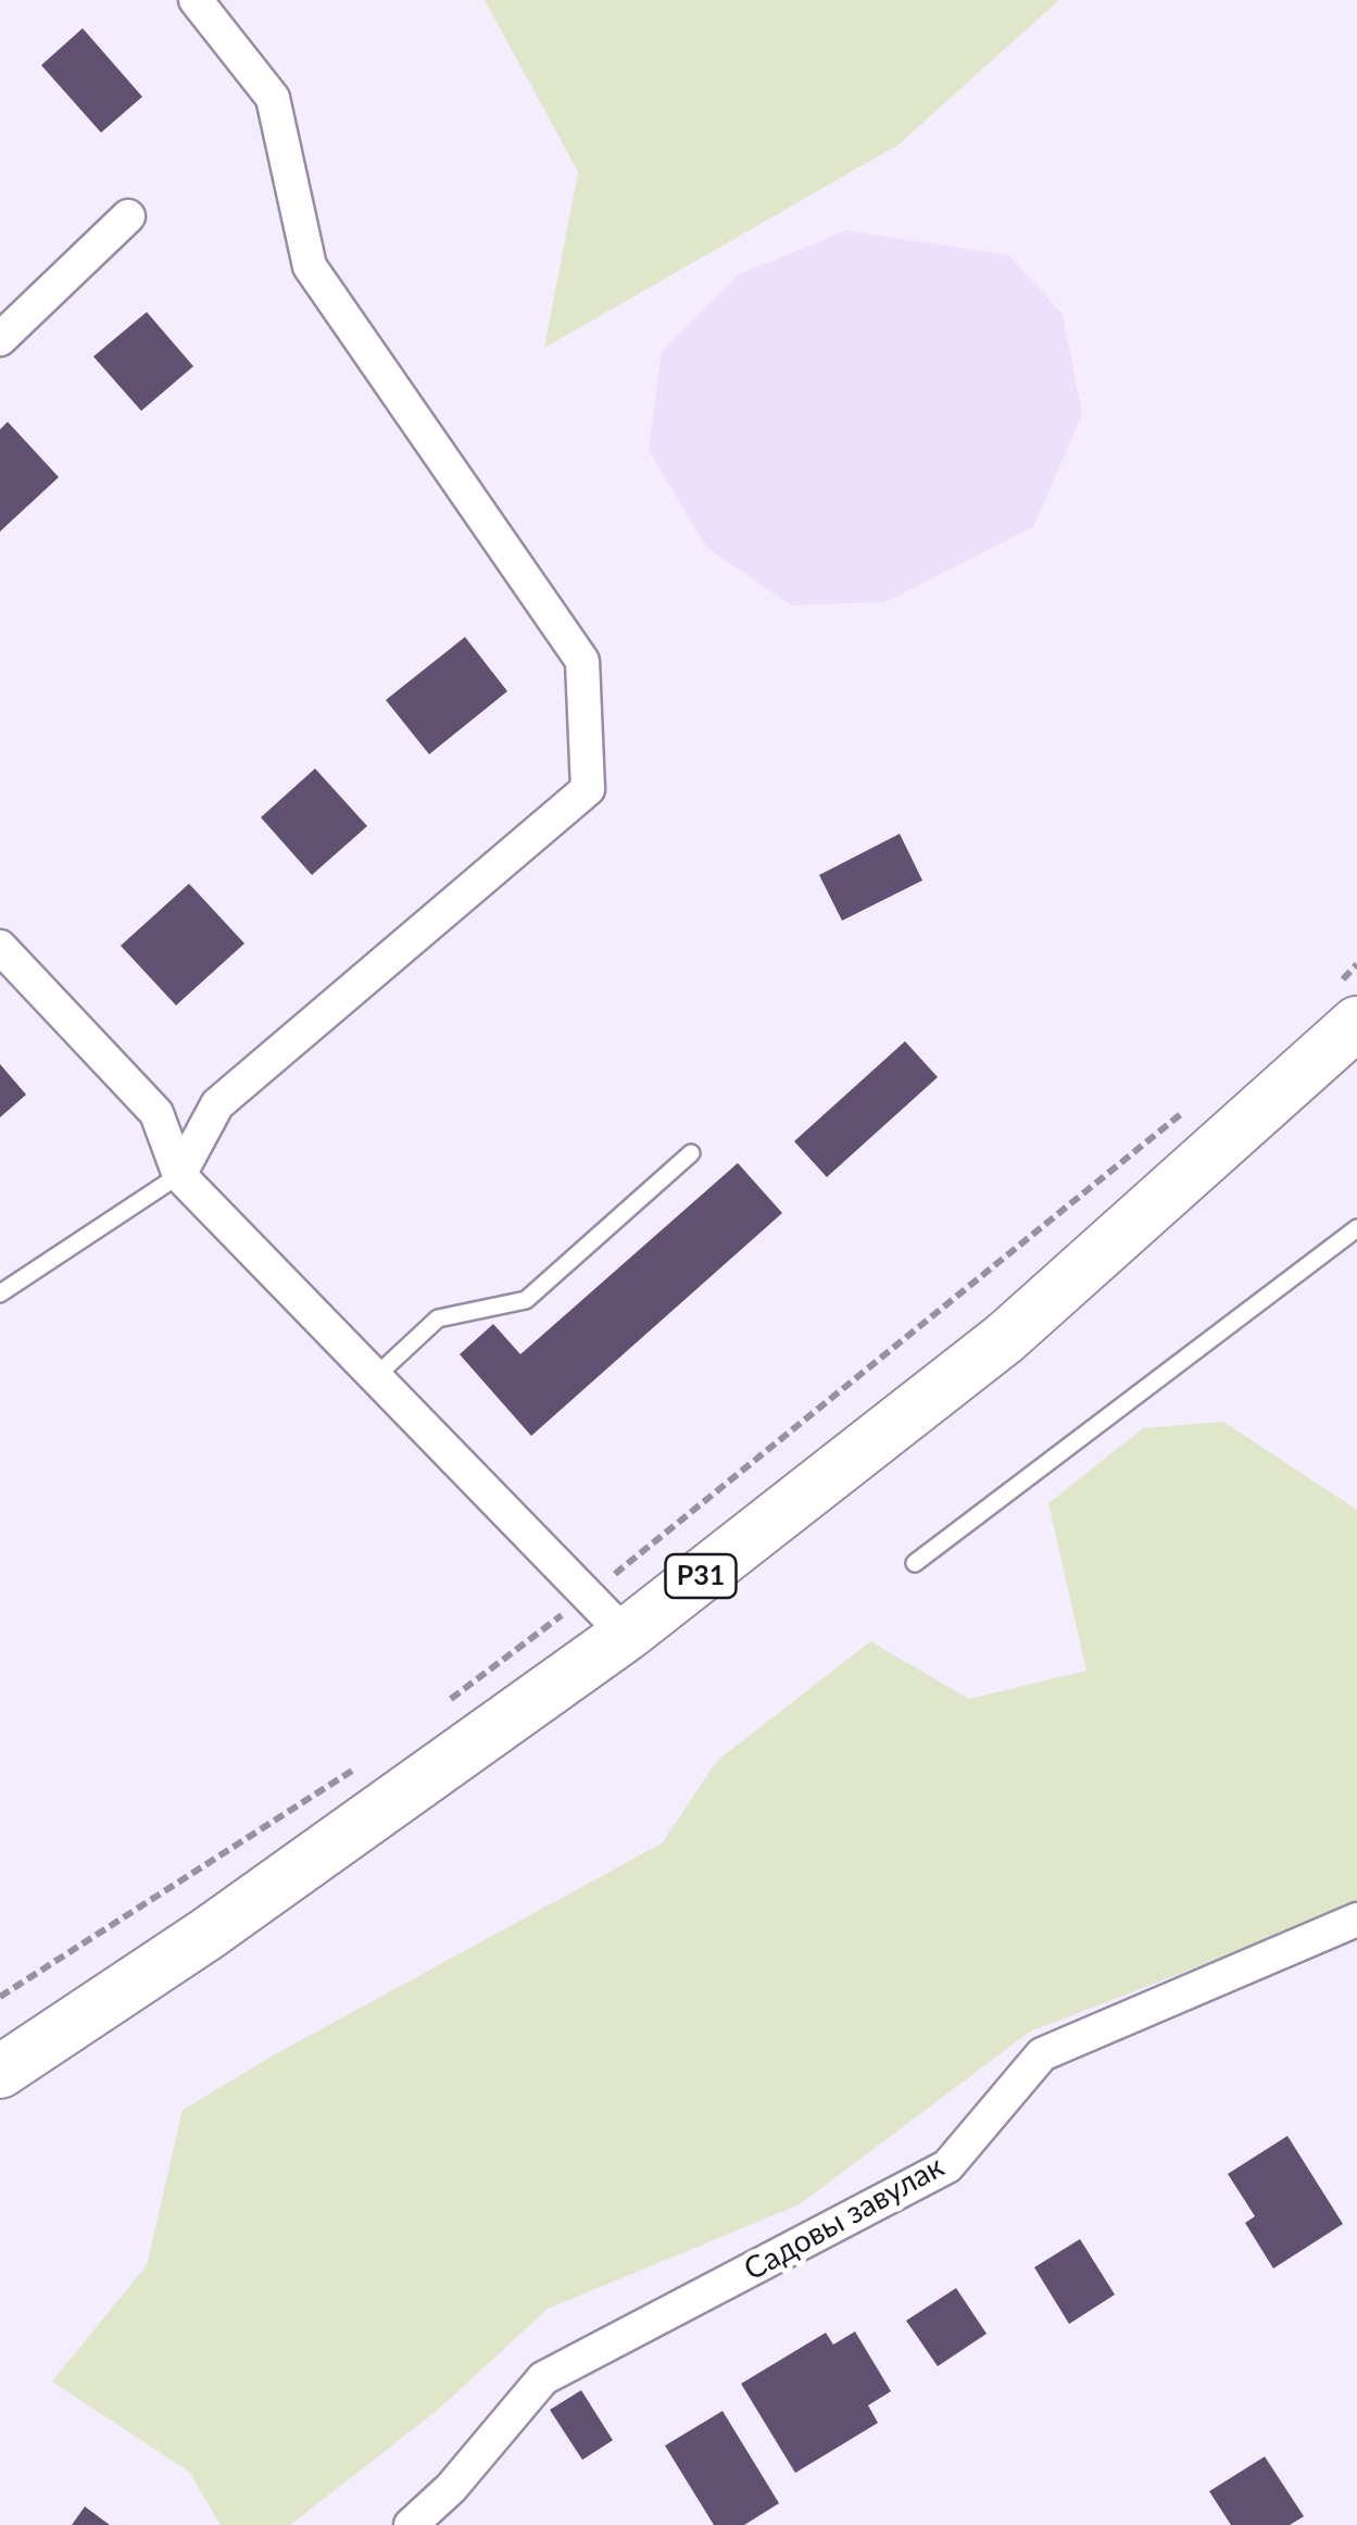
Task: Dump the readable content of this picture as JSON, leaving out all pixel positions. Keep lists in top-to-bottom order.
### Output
{
  "streets": {
    "main road": ["Р31"],
    "street": ["Садовы завулак"]
  }
}
